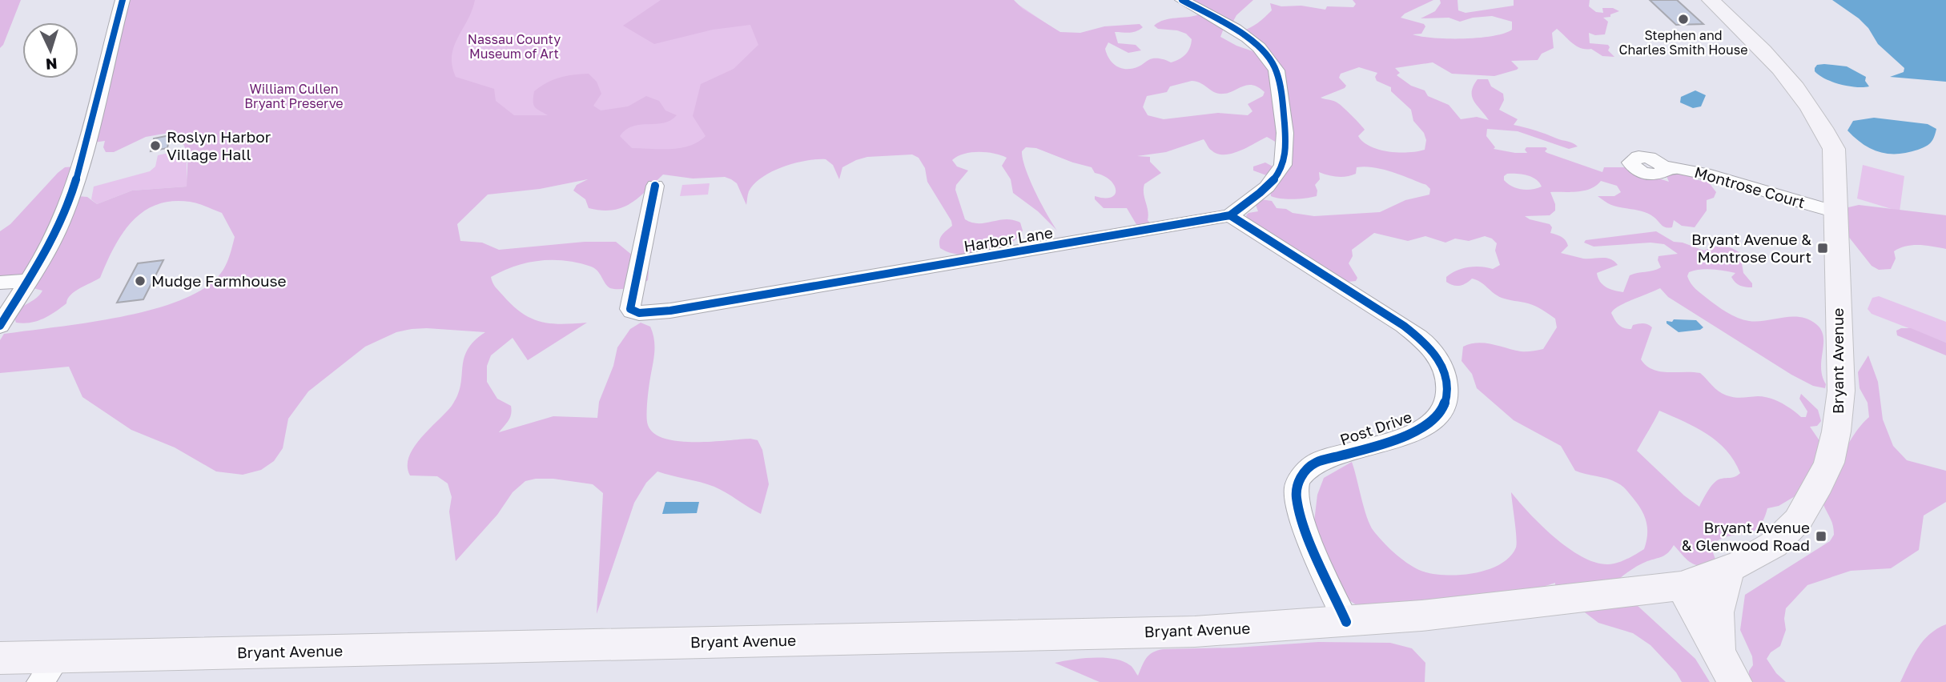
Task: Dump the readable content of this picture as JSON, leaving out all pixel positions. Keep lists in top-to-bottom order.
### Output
{
  "streets": {
    "main road": ["Bryant Avenue"],
    "street": ["Montrose Court", "Harbor Lane", "Post Drive"]
  },
  "crossings": [
    ["Montrose Court", "Bryant Avenue"],
    ["Harbor Lane", "Post Drive"],
    ["Bryant Avenue", "Post Drive"]
  ],
  "parks": ["Nassau County Museum of Art", "William Cullen Bryant Preserve"],
  "places": {
    "other": ["Stephen and Charles Smith House", "Roslyn Harbor Village Hall", "Mudge Farmhouse"],
    "transit": ["Bryant Avenue & Montrose Court", "Bryant Avenue & Glenwood Road"]
  },
  "north": "bottom"
}
